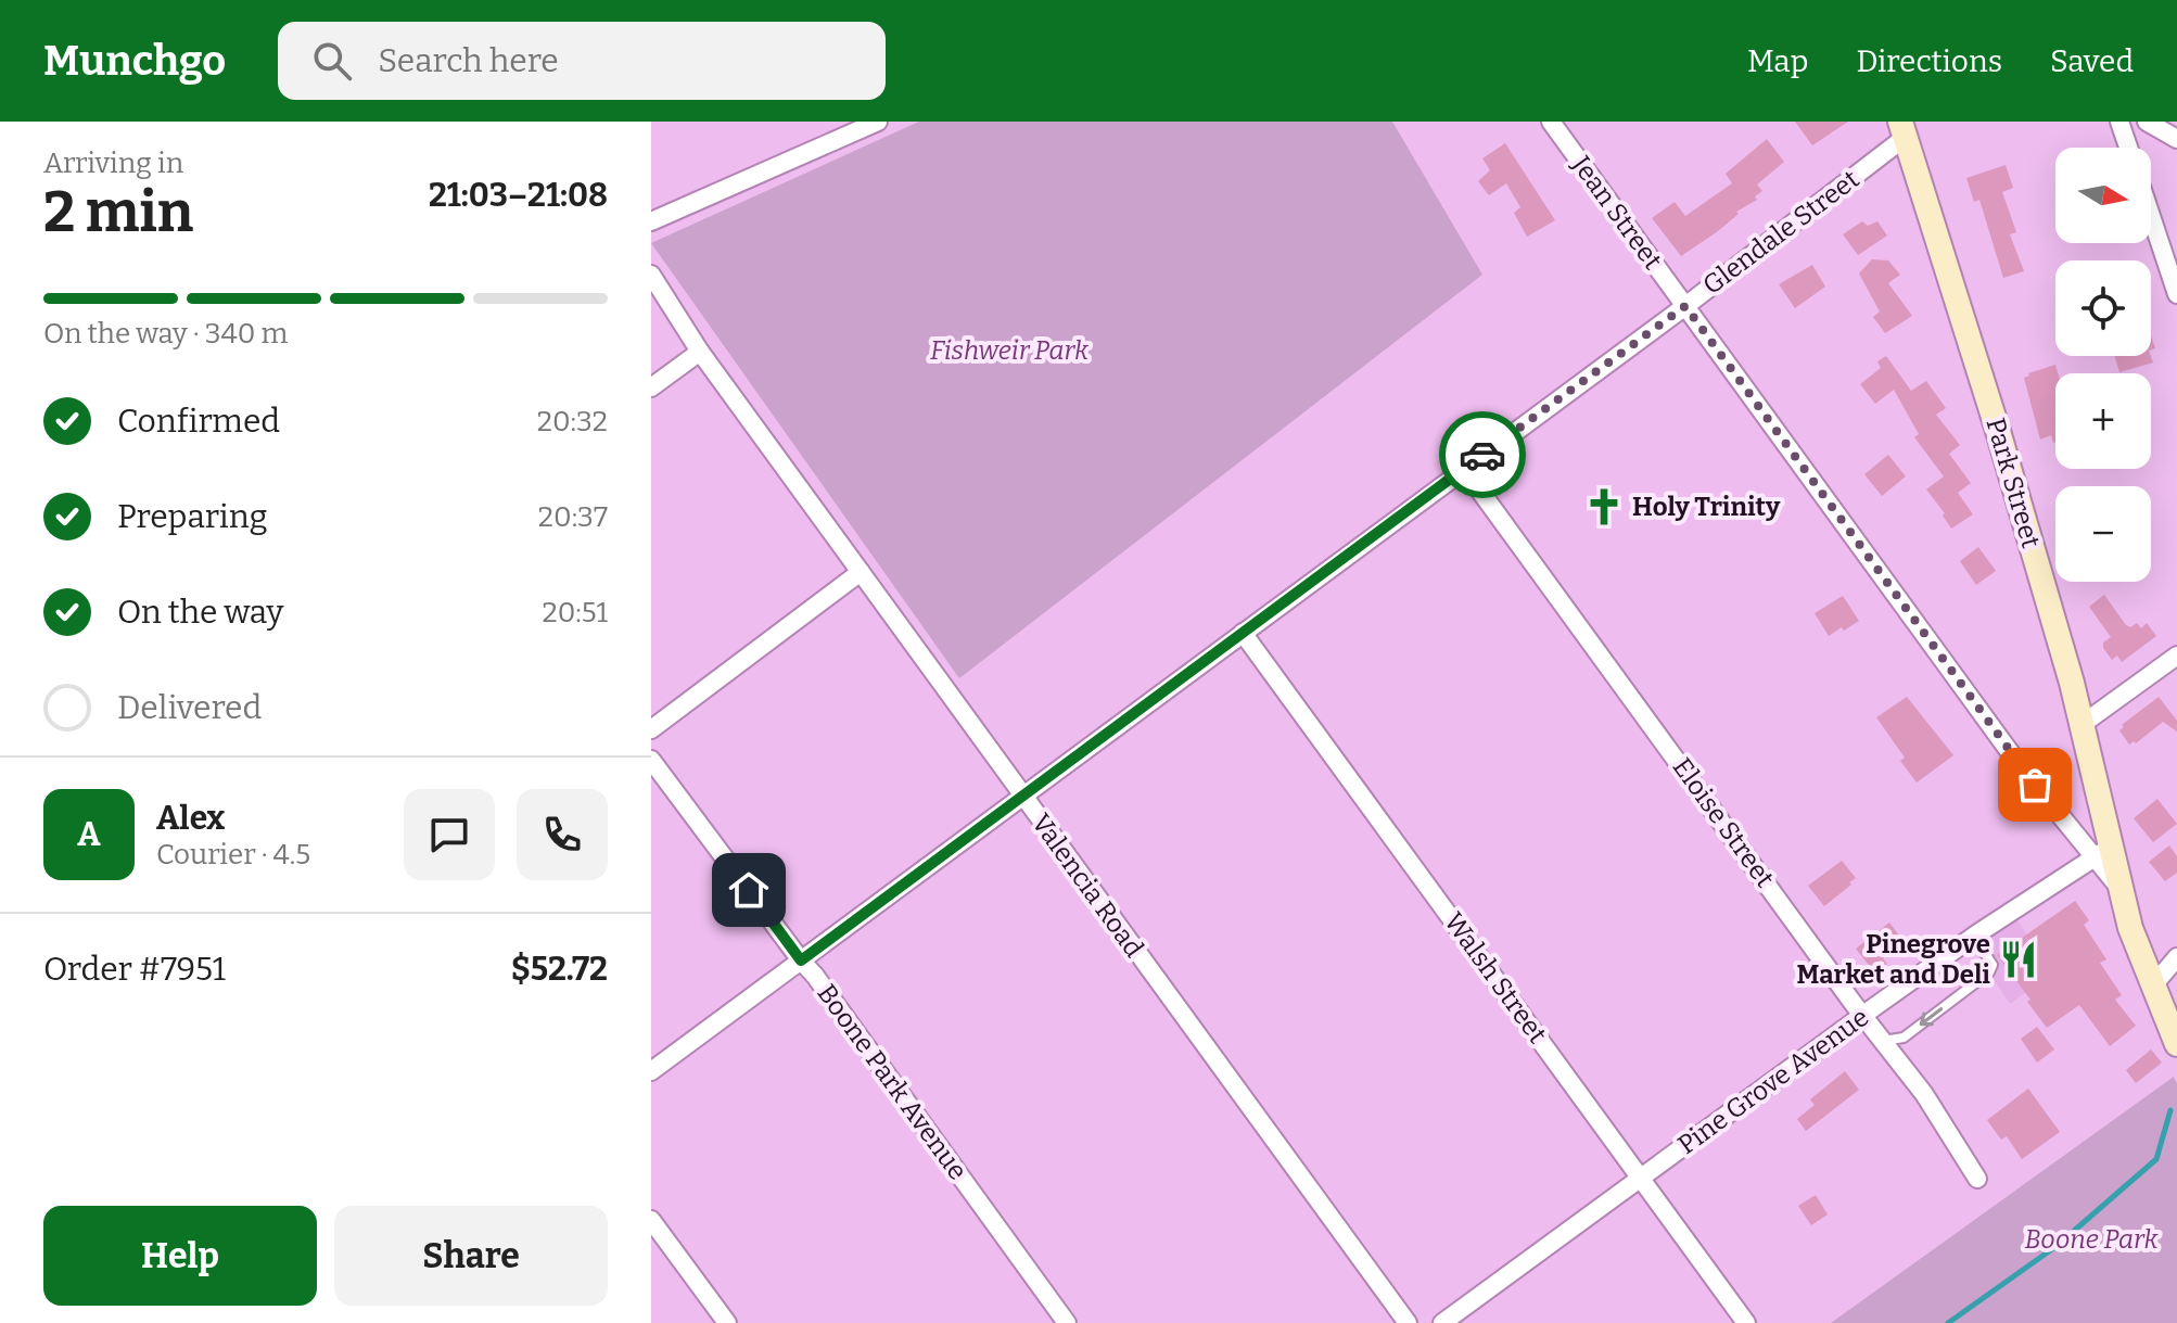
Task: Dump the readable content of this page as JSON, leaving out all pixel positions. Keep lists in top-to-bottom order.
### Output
{
  "streets": {
    "street": [
      "Jean Street",
      "Glendale Street",
      "Park Street",
      "Eloise Street",
      "Valencia Road",
      "Walsh Street",
      "Pine Grove Avenue",
      "Boone Park Avenue"
    ]
  },
  "crossings": [
    ["Jean Street", "Glendale Street"],
    ["Jean Street", "Park Street"],
    ["Jean Street", "Pine Grove Avenue"],
    ["Glendale Street", "Park Street"],
    ["Glendale Street", "Eloise Street"],
    ["Glendale Street", "Valencia Road"],
    ["Glendale Street", "Walsh Street"],
    ["Glendale Street", "Boone Park Avenue"],
    ["Park Street", "Pine Grove Avenue"],
    ["Eloise Street", "Pine Grove Avenue"],
    ["Walsh Street", "Pine Grove Avenue"]
  ],
  "parks": ["Fishweir Park", "Boone Park"],
  "places": {
    "church": ["Holy Trinity"],
    "restaurant": ["Pinegrove Market and Deli"]
  },
  "north": "right",
  "page": {
    "header": "Munchgo",
    "search": "Search here",
    "nav": ["Map", "Directions", "Saved"],
    "heading": ["2 min", "Arriving in", "21:03–21:08"],
    "panel": [
      "Alex",
      "Courier · 4.5",
      "Order #7951",
      "$52.72"
    ],
    "map_buttons": ["+", "−"],
    "bar": "On the way · 340 m",
    "list": [
      ["Confirmed", "20:32"],
      ["Preparing", "20:37"],
      ["On the way", "20:51"],
      "Delivered"
    ],
    "round": "A",
    "buttons": ["Help", "Share"]
  }
}
